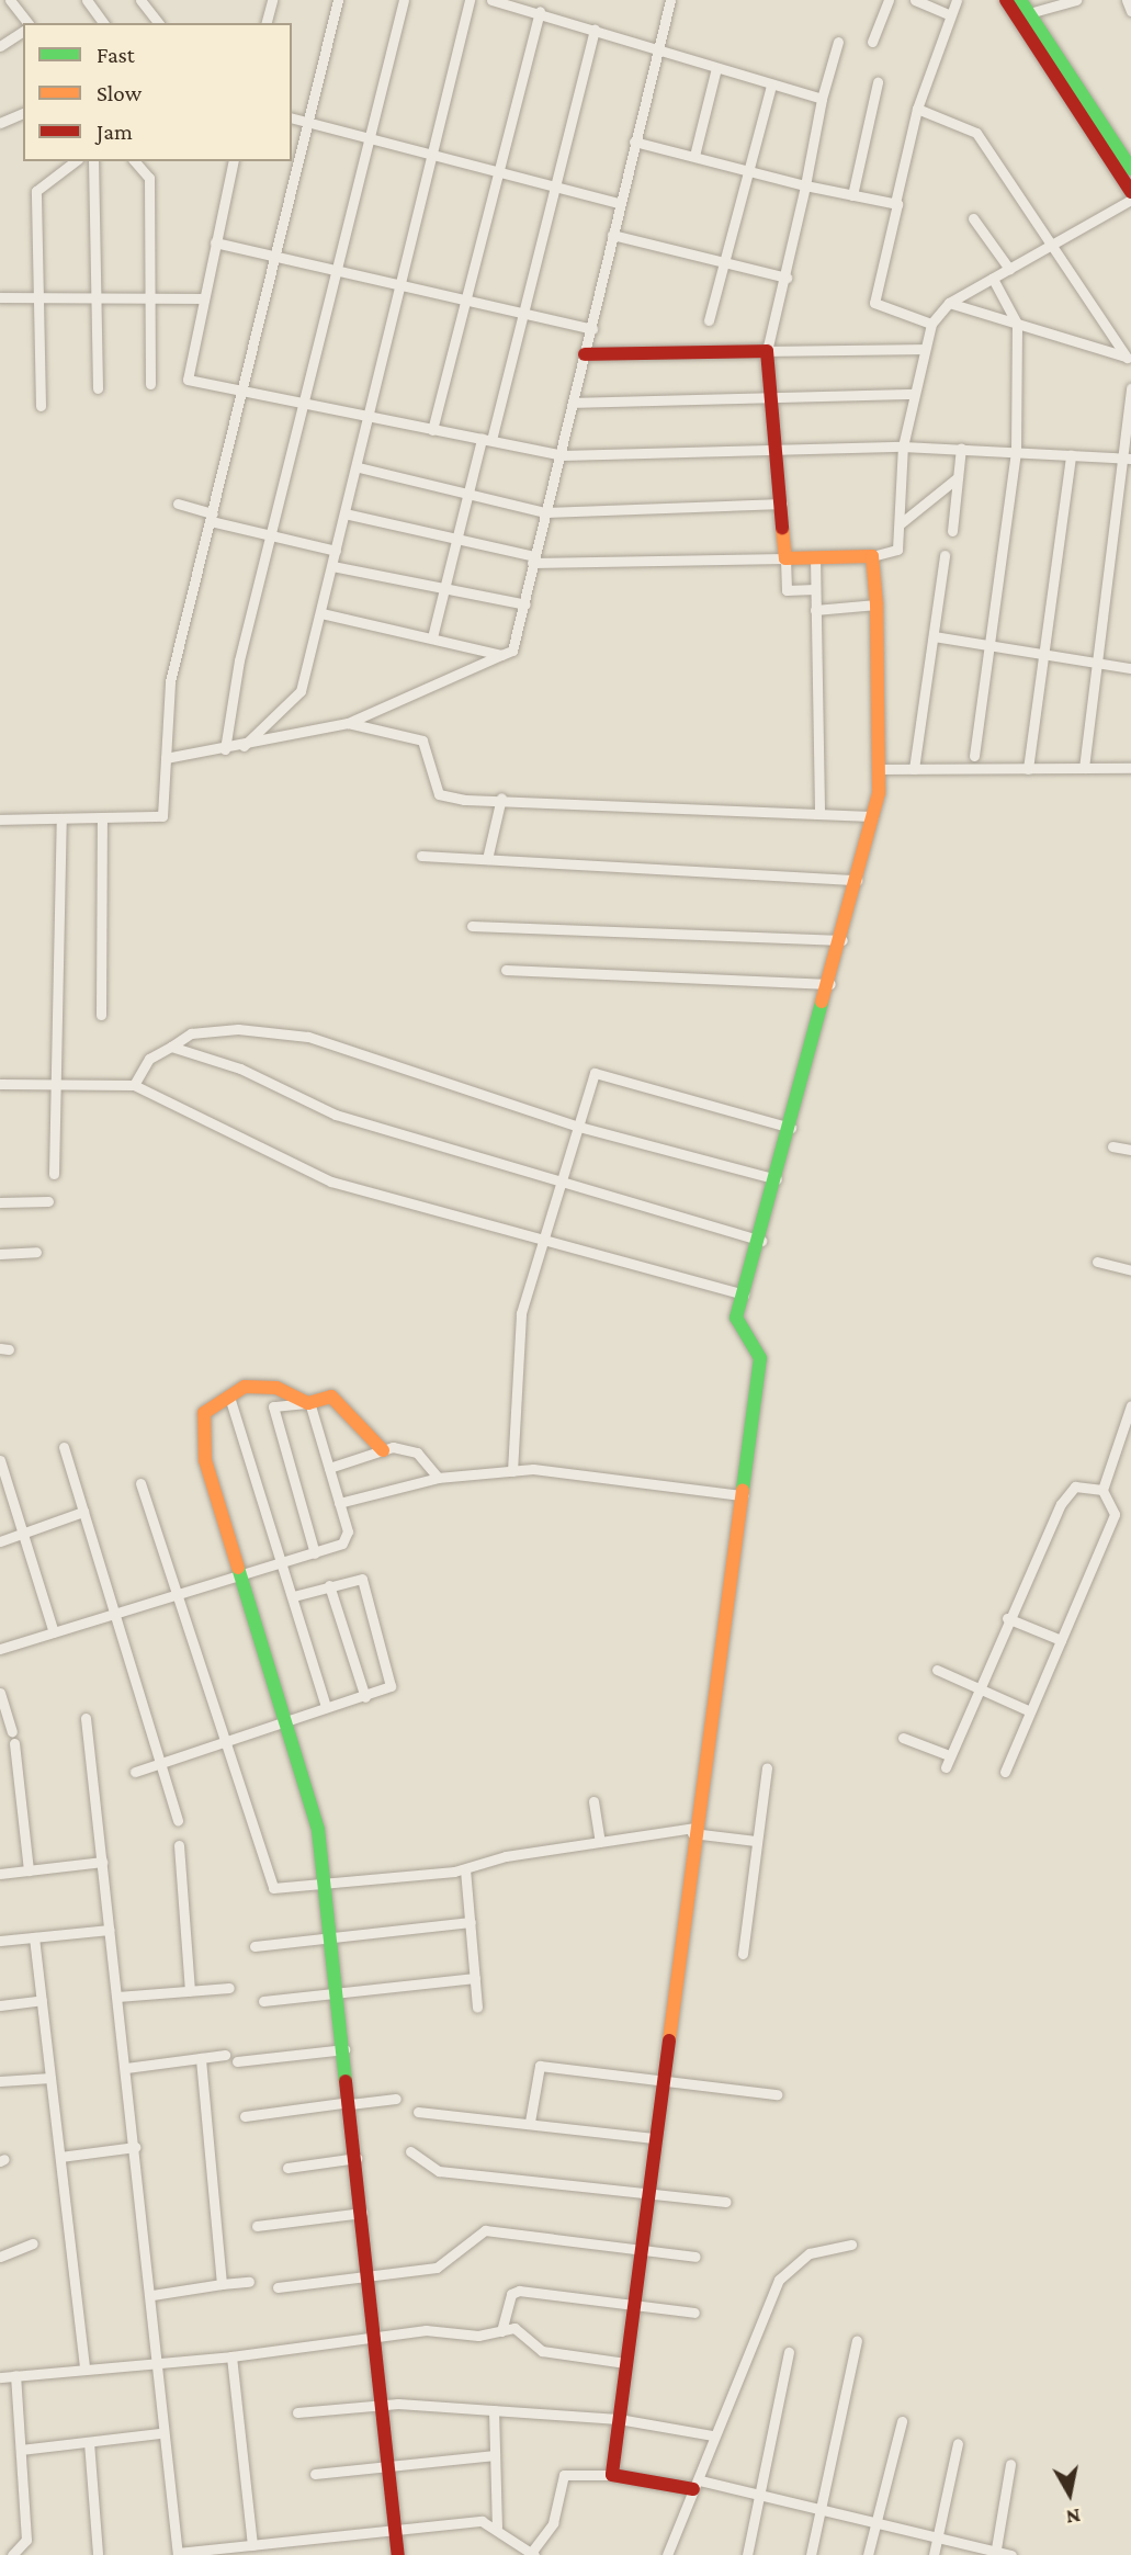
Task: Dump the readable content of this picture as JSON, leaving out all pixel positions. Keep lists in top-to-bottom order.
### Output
{
  "legend": ["Fast", "Slow", "Jam"],
  "north": "bottom"
}
